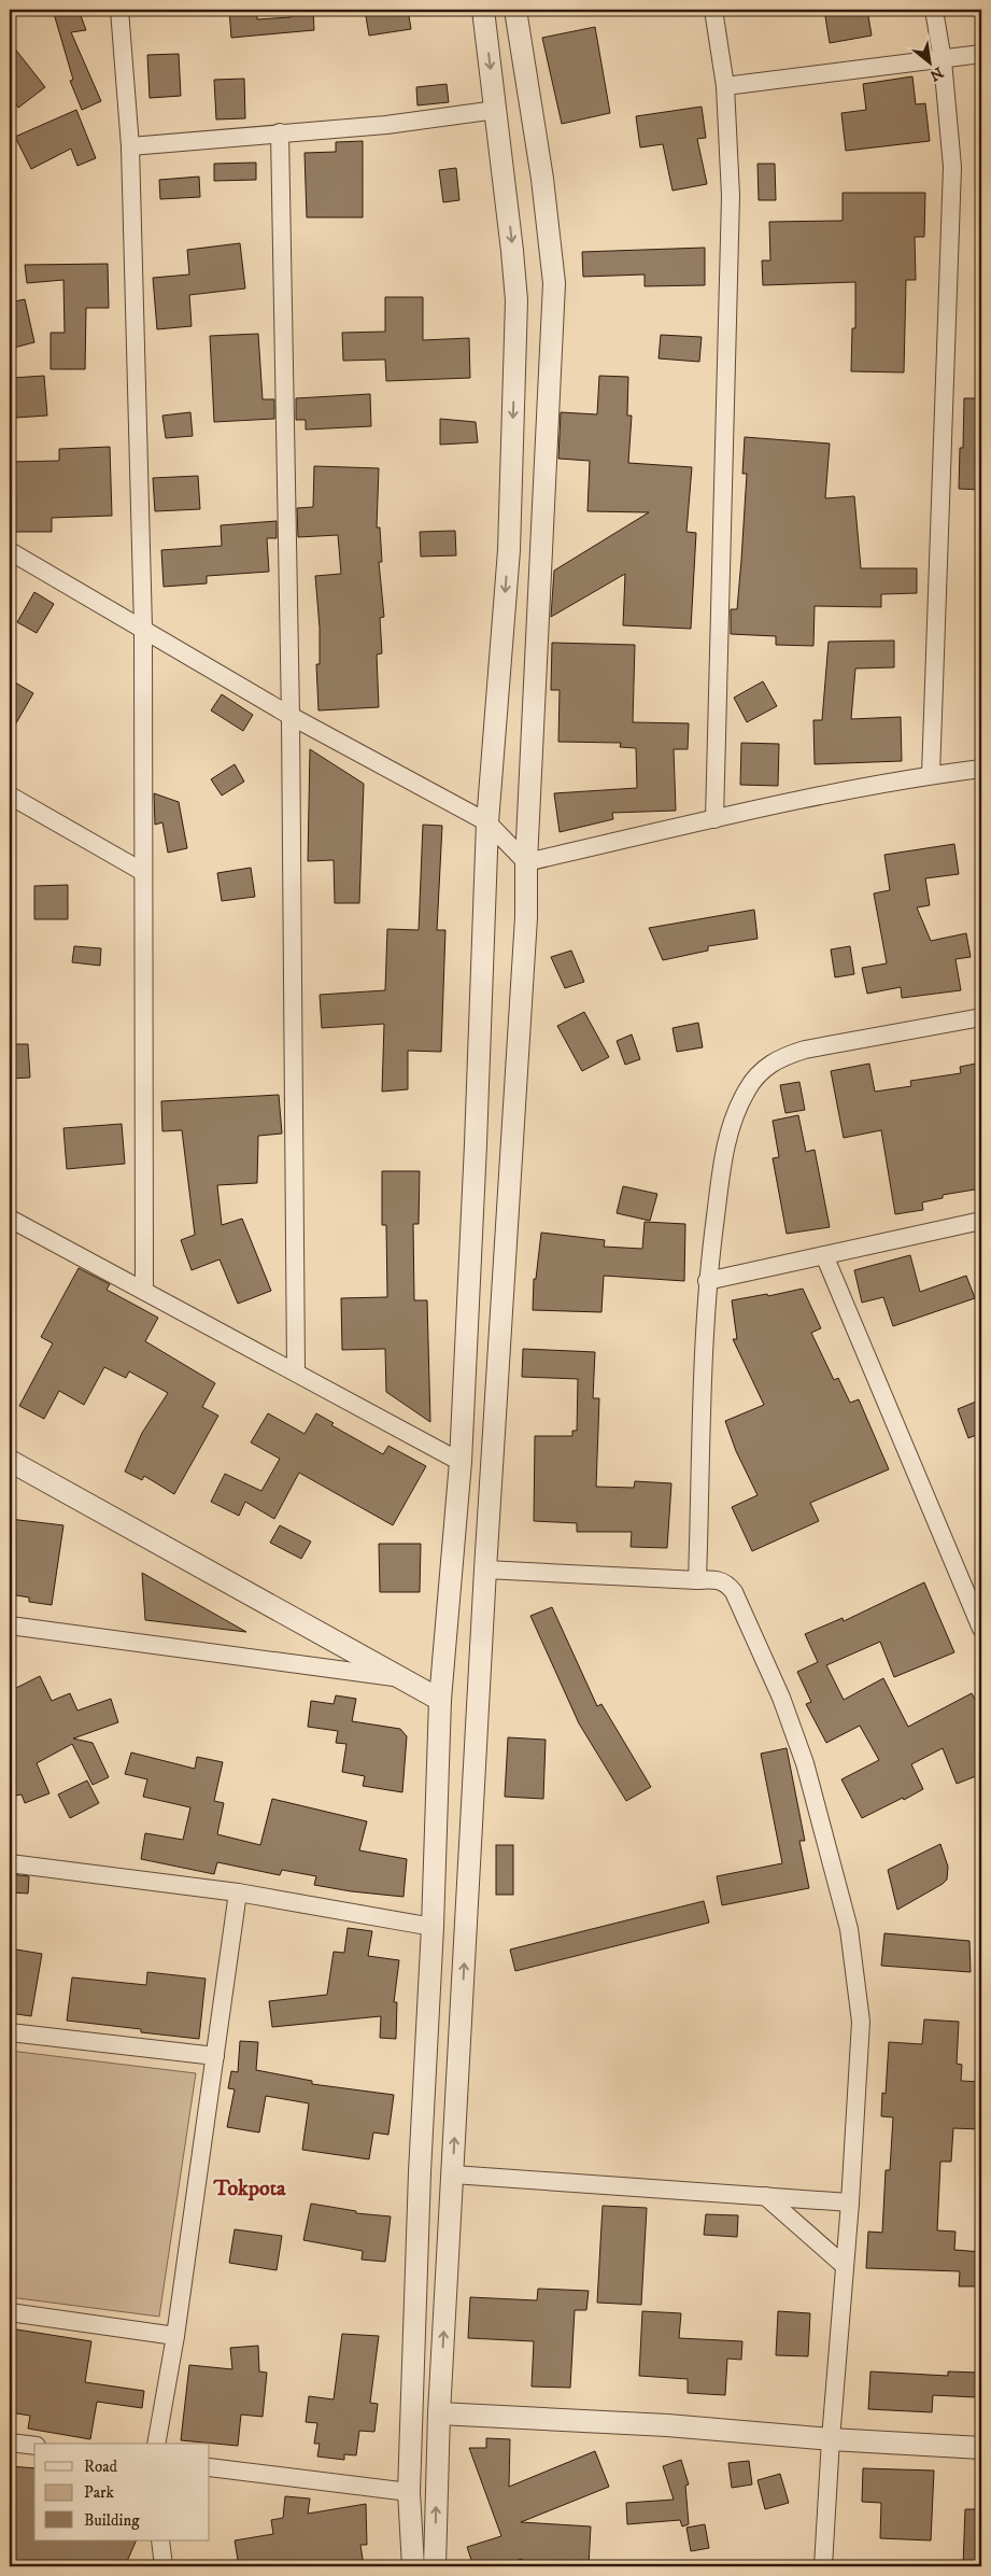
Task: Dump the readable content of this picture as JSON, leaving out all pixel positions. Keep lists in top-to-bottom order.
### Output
{
  "districts": ["Tokpota"],
  "legend": ["Road", "Park", "Building"],
  "north": "bottom right"
}
